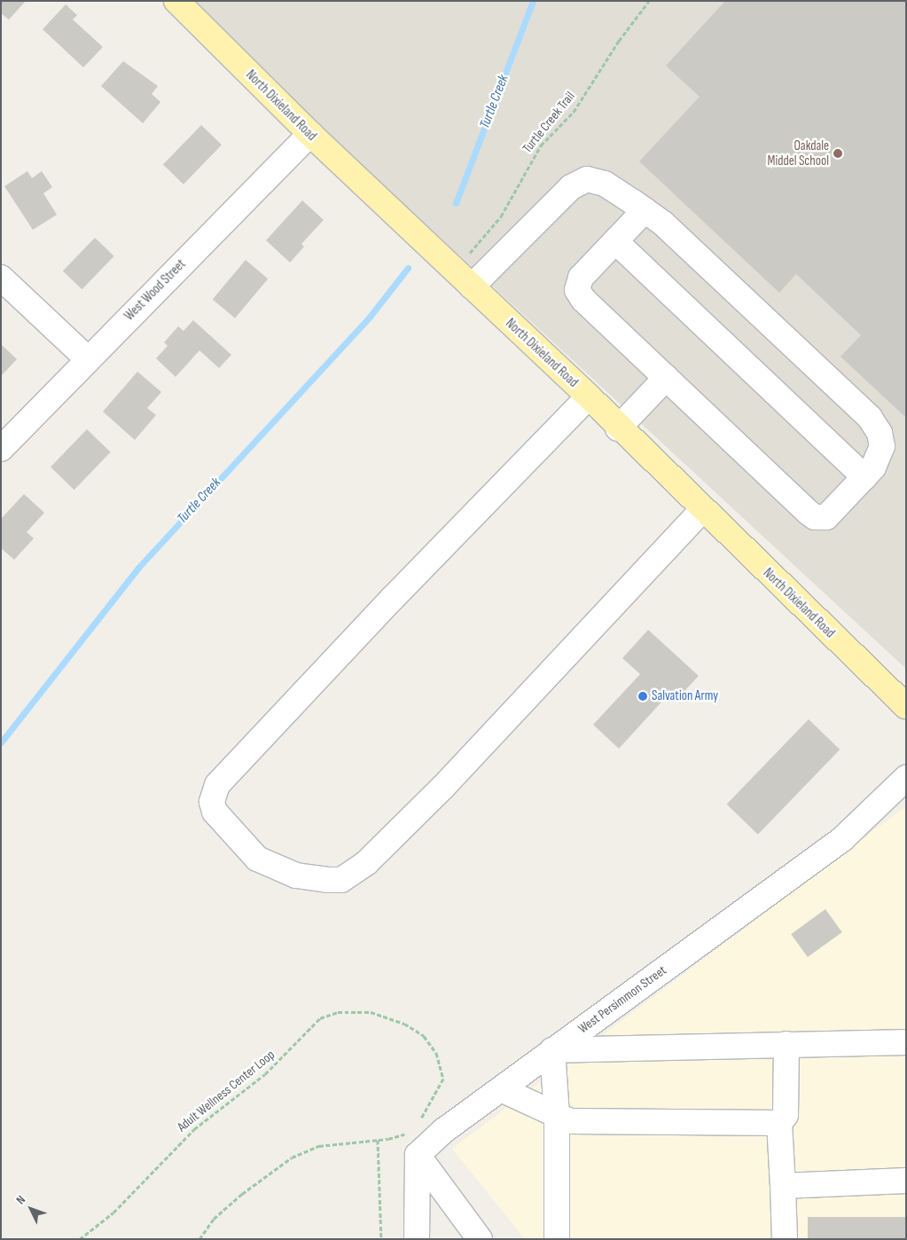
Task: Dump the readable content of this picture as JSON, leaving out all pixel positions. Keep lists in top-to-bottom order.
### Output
{
  "streets": {
    "main road": ["North Dixieland Road"],
    "street": ["West Wood Street", "West Persimmon Street"],
    "path": ["Turtle Creek Trail", "Adult Wellness Center Loop"]
  },
  "crossings": [
    ["North Dixieland Road", "West Wood Street"]
  ],
  "water": ["Turtle Creek"],
  "places": ["Oakdale Middel School", "Salvation Army"],
  "north": "top left"
}
